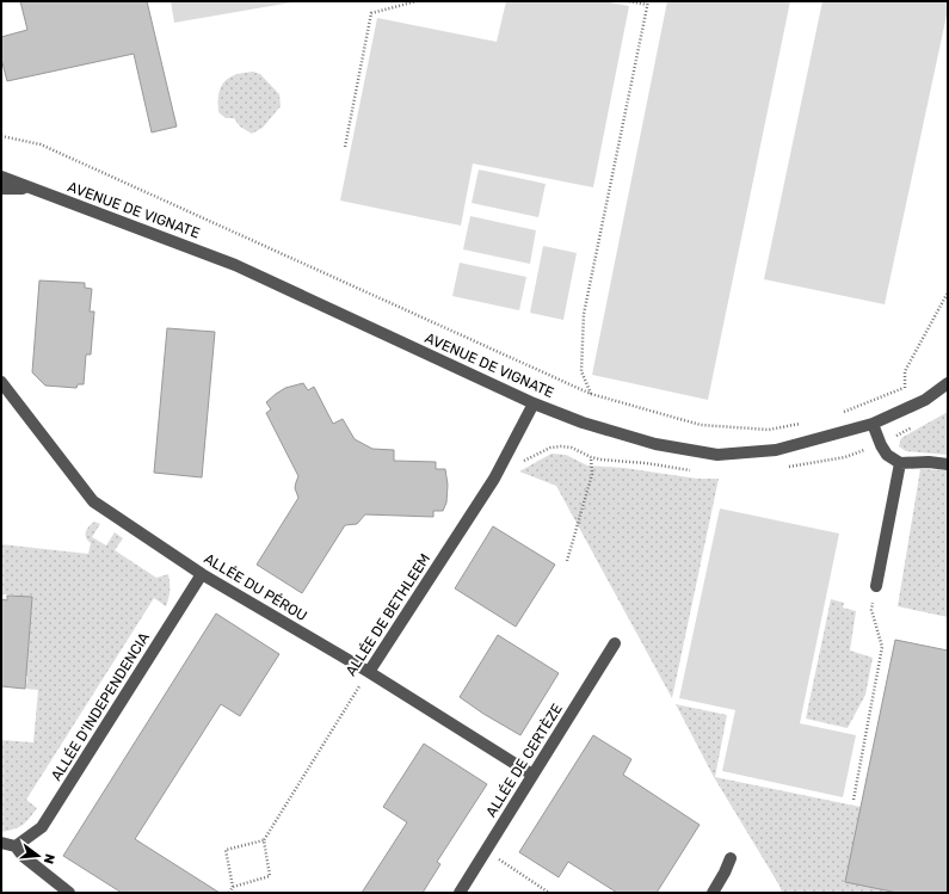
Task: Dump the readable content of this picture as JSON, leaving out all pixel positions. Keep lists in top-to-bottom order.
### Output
{
  "streets": {
    "street": [
      "AVENUE DE VIGNATE",
      "ALLÉE DU PÉROU",
      "ALLÉE DE BETHLEEM",
      "ALLÉE D'INDEPENDENCIA",
      "ALLÉE DE CERTÈZE"
    ]
  },
  "crossings": [
    ["AVENUE DE VIGNATE", "ALLÉE DE BETHLEEM"],
    ["ALLÉE DU PÉROU", "ALLÉE DE BETHLEEM"],
    ["ALLÉE DU PÉROU", "ALLÉE D'INDEPENDENCIA"],
    ["ALLÉE DU PÉROU", "ALLÉE DE CERTÈZE"]
  ],
  "north": "right"
}
